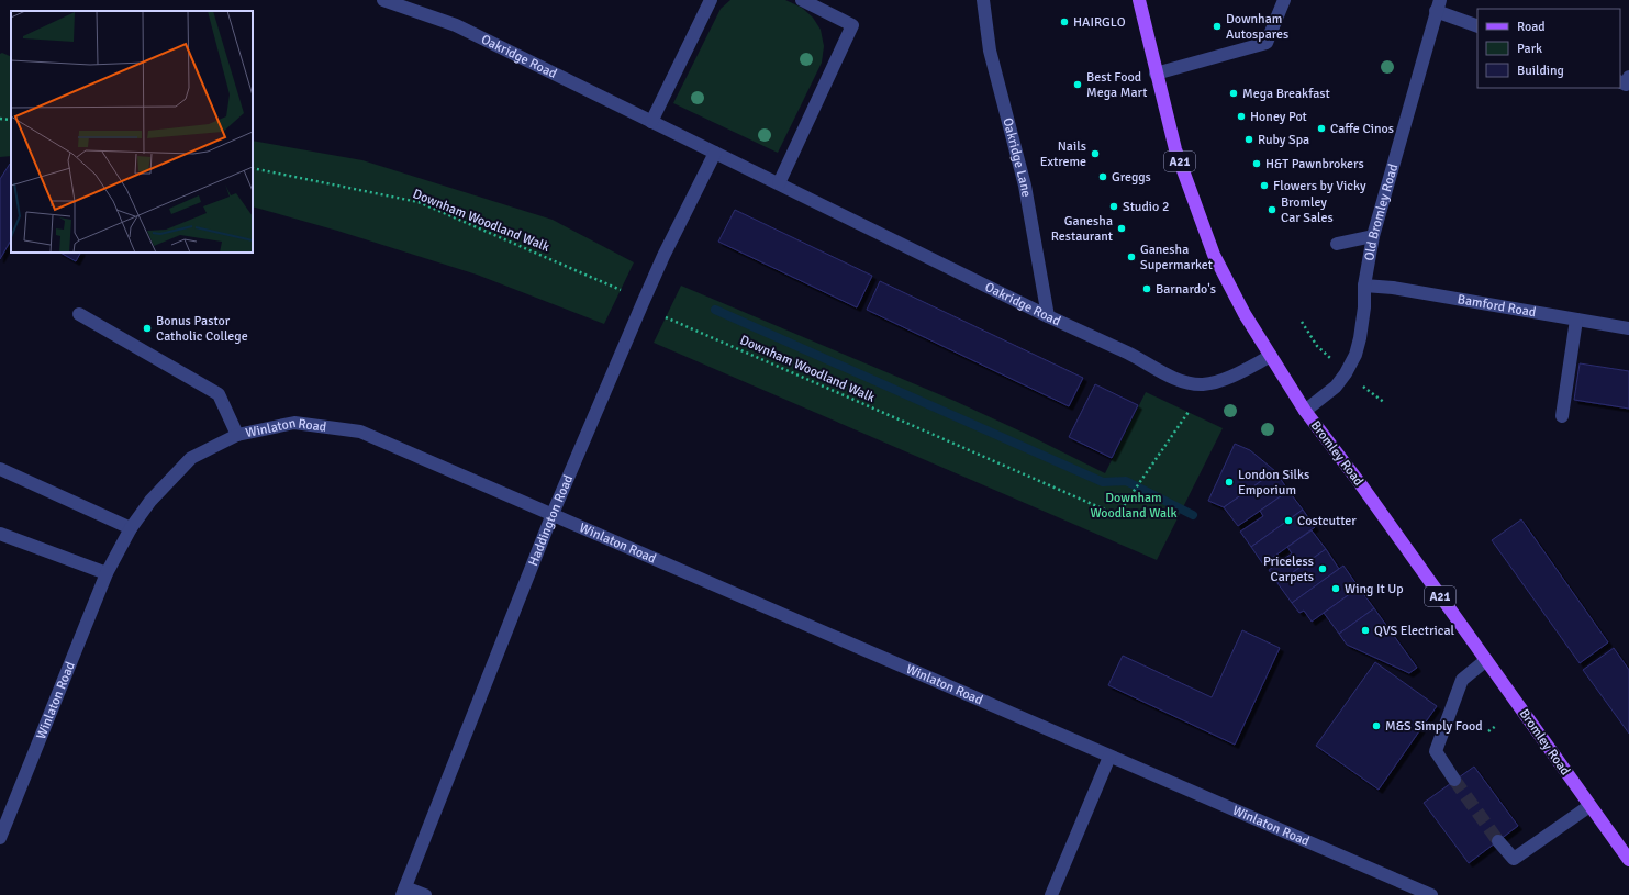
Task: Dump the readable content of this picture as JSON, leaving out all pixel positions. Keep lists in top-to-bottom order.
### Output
{
  "streets": {
    "main road": ["A21", "Bromley Road"],
    "street": [
      "Oakridge Road",
      "Oakridge Lane",
      "Old Bromley Road",
      "Bamford Road",
      "Winlaton Road",
      "Haddington Road"
    ],
    "path": ["Downham Woodland Walk"]
  },
  "crossings": [
    ["Oakridge Road", "Oakridge Lane"],
    ["Oakridge Road", "Bromley Road"],
    ["Oakridge Road", "Haddington Road"],
    ["Old Bromley Road", "Bamford Road"],
    ["Old Bromley Road", "Bromley Road"],
    ["Winlaton Road", "Haddington Road"]
  ],
  "parks": ["Downham Woodland Walk"],
  "places": [
    "HAIRGLO",
    "Downham Autospares",
    "Best Food Mega Mart",
    "Mega Breakfast",
    "Honey Pot",
    "Caffe Cinos",
    "Ruby Spa",
    "Nails Extreme",
    "H&T Pawnbrokers",
    "Greggs",
    "Flowers by Vicky",
    "Studio 2",
    "Bromley Car Sales",
    "Ganesha Restaurant",
    "Ganesha Supermarket",
    "Barnardo's",
    "Bonus Pastor Catholic College",
    "London Silks Emporium",
    "Costcutter",
    "Priceless Carpets",
    "Wing It Up",
    "QVS Electrical",
    "M&S Simply Food"
  ],
  "legend": ["Road", "Park", "Building"]
}
